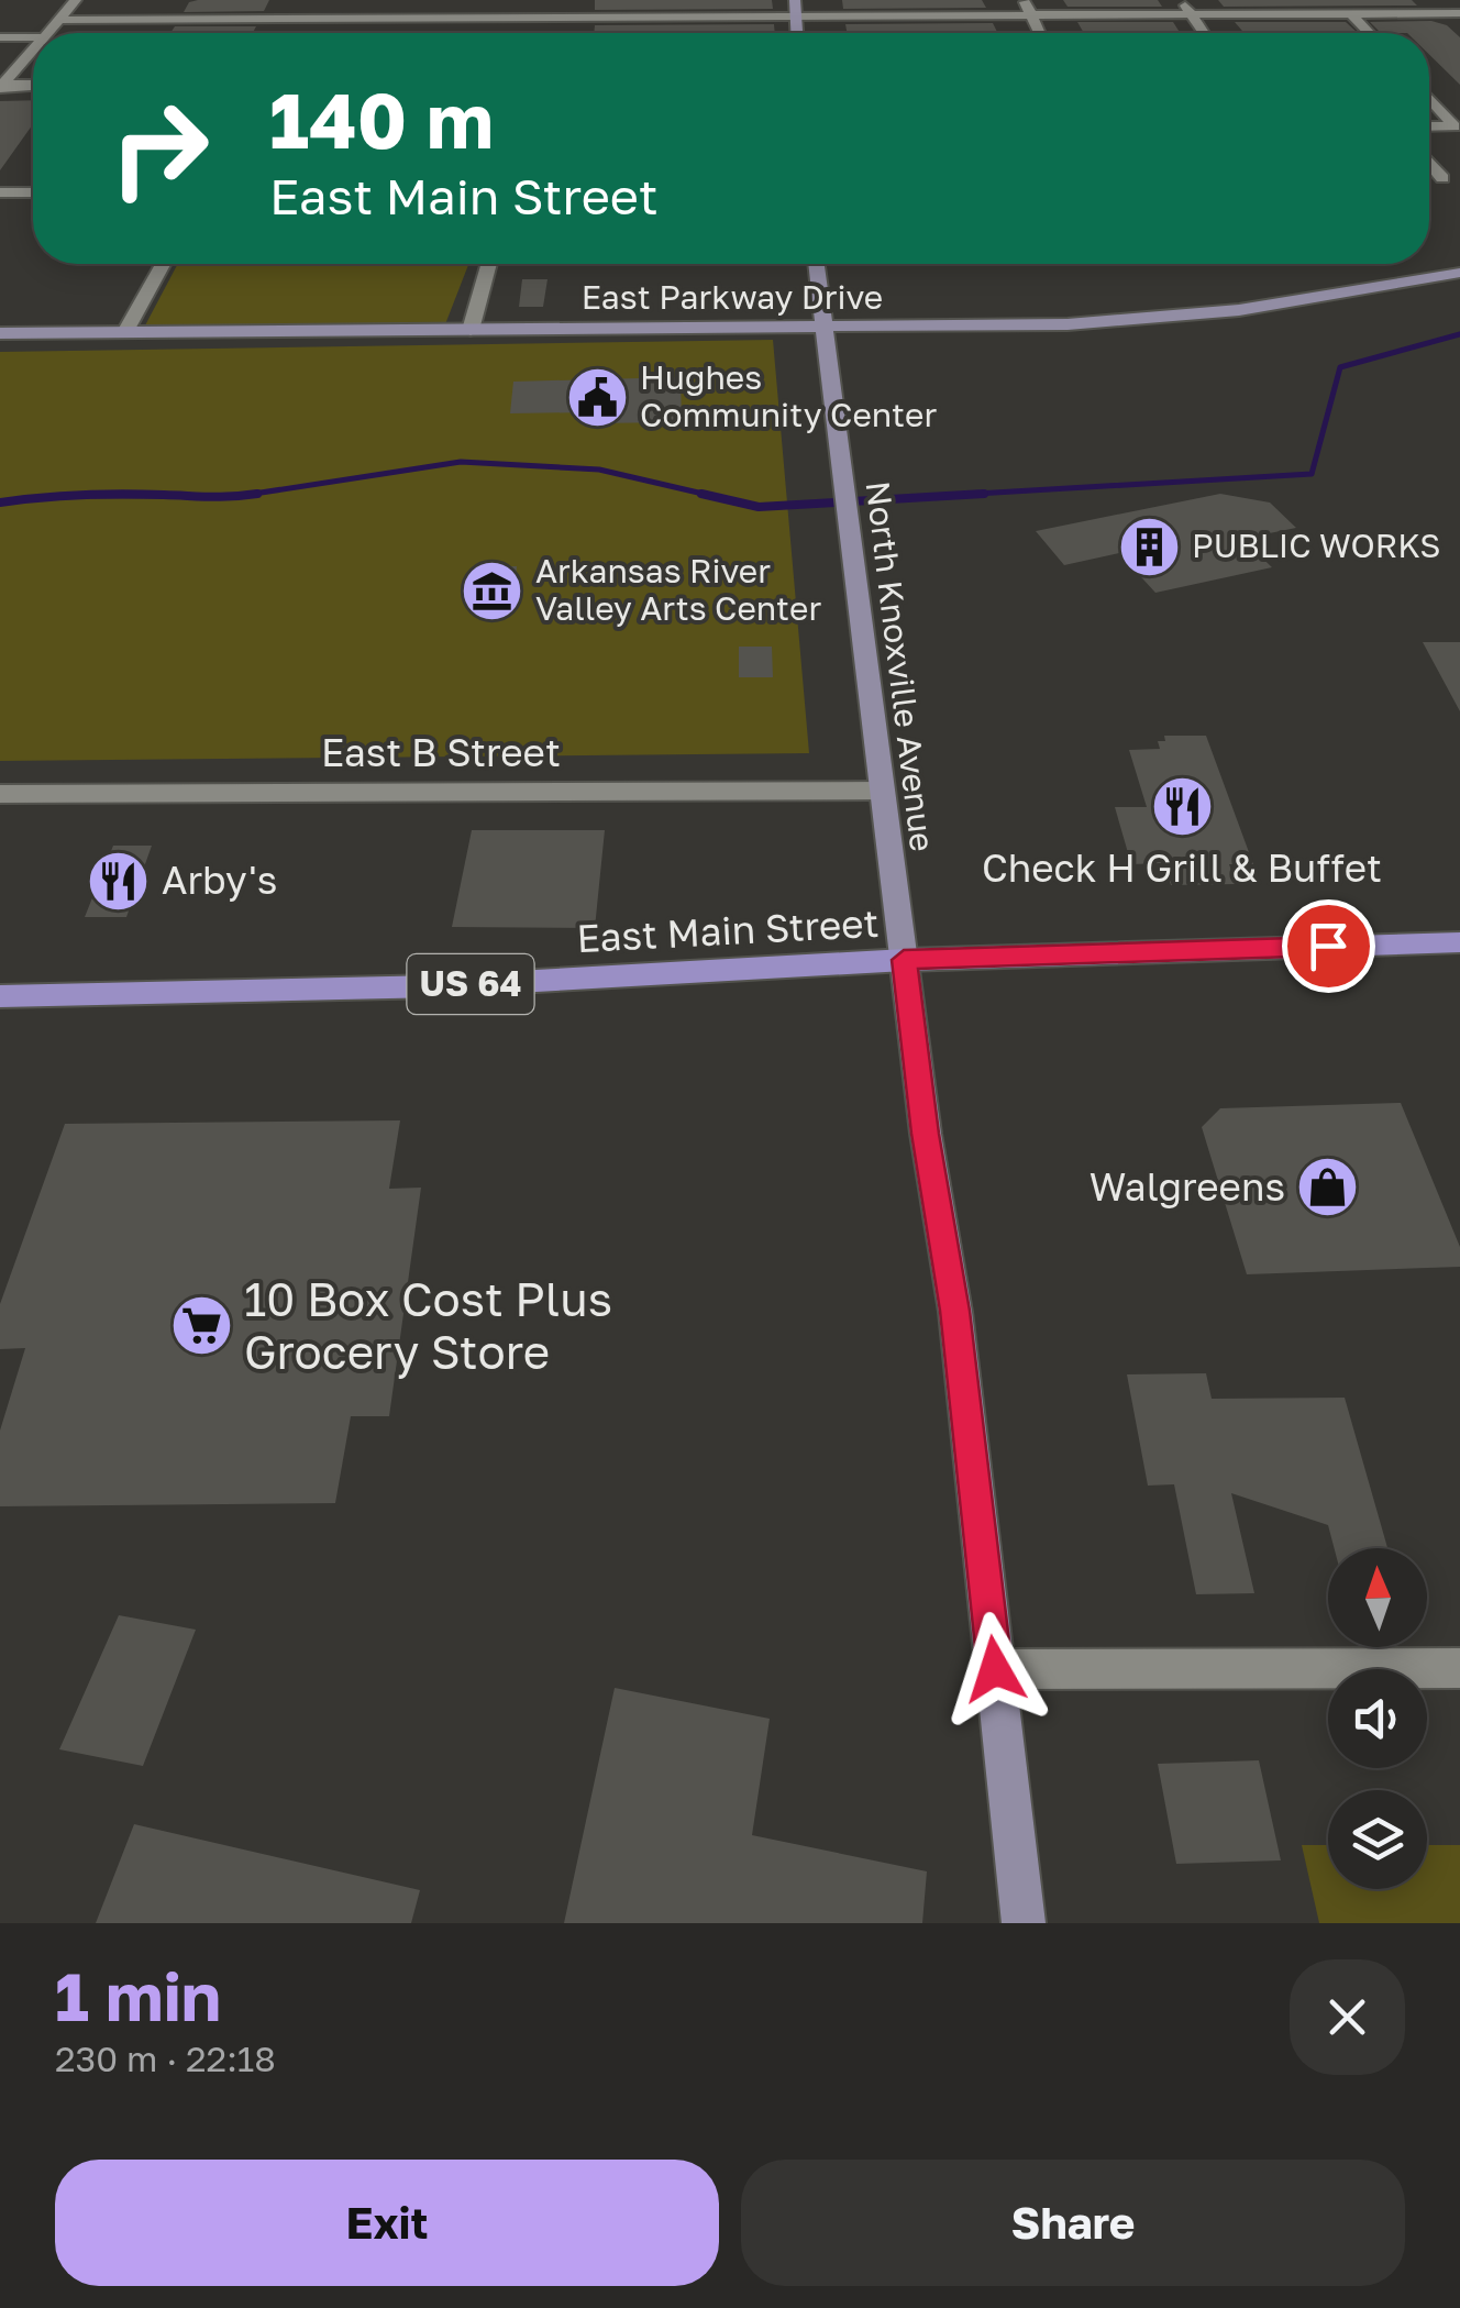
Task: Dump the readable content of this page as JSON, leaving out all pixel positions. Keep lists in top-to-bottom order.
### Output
{
  "streets": {
    "main road": [
      "East Parkway Drive",
      "North Knoxville Avenue",
      "East Main Street",
      "US 64"
    ],
    "street": ["East B Street"]
  },
  "crossings": [
    ["East Parkway Drive", "North Knoxville Avenue"],
    ["North Knoxville Avenue", "East B Street"],
    ["North Knoxville Avenue", "East Main Street"]
  ],
  "places": {
    "public building": ["Hughes Community Center"],
    "building": ["PUBLIC WORKS"],
    "museum": ["Arkansas River Valley Arts Center"],
    "restaurant": ["Check H Grill & Buffet", "Arby's"],
    "shop": ["Walgreens"],
    "supermarket": ["10 Box Cost Plus Grocery Store"]
  },
  "north": "top",
  "page": {
    "turn": ["140 m", "East Main Street"],
    "heading": ["1 min", "230 m · 22:18"],
    "buttons": ["Exit", "Share"]
  }
}
